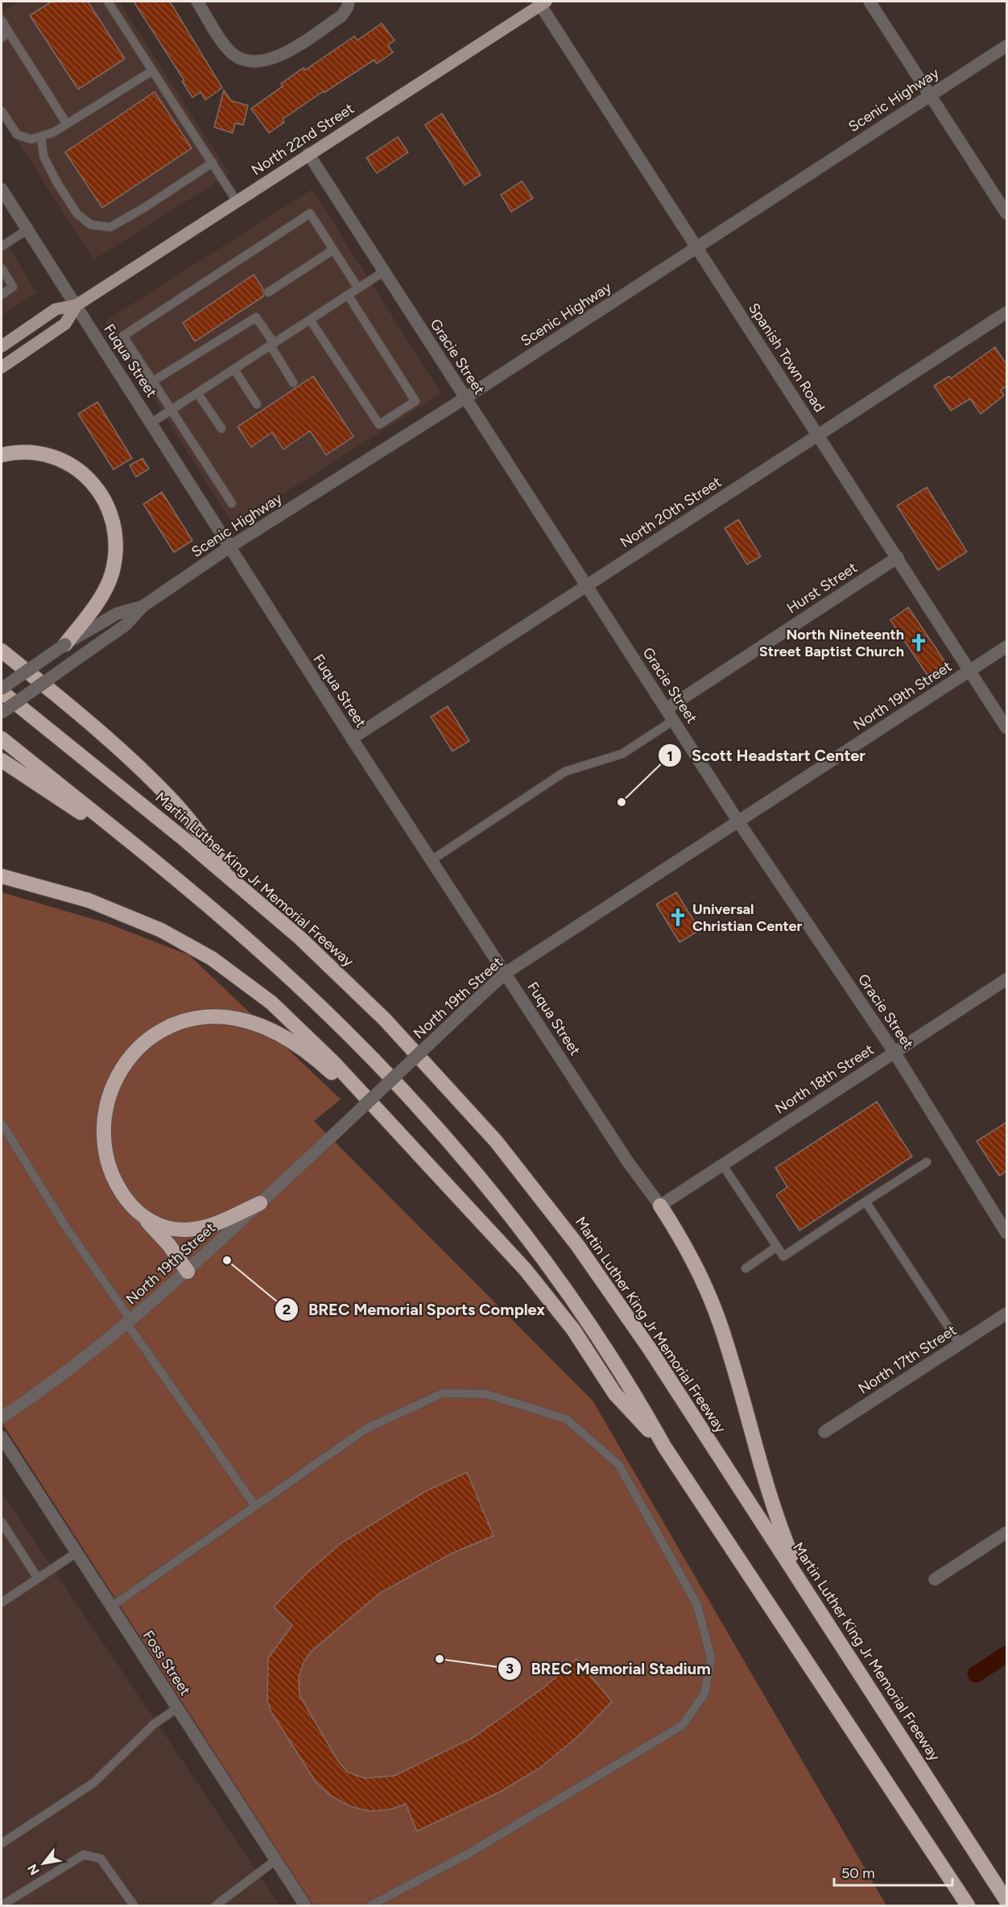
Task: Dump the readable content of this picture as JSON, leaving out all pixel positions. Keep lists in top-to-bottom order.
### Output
{
  "streets": {
    "highway": ["Martin Luther King Jr Memorial Freeway"],
    "main road": ["North 22nd Street"],
    "street": [
      "Scenic Highway",
      "Gracie Street",
      "Spanish Town Road",
      "Fuqua Street",
      "North 20th Street",
      "Hurst Street",
      "North 19th Street",
      "North 18th Street",
      "North 17th Street",
      "Foss Street"
    ]
  },
  "crossings": [
    ["Scenic Highway", "Gracie Street"],
    ["Scenic Highway", "Spanish Town Road"],
    ["Scenic Highway", "Fuqua Street"],
    ["Scenic Highway", "Martin Luther King Jr Memorial Freeway"],
    ["North 22nd Street", "Gracie Street"],
    ["North 22nd Street", "Spanish Town Road"],
    ["North 22nd Street", "Fuqua Street"],
    ["Gracie Street", "North 20th Street"],
    ["Gracie Street", "Hurst Street"],
    ["Gracie Street", "North 19th Street"],
    ["Gracie Street", "North 18th Street"],
    ["Spanish Town Road", "North 20th Street"],
    ["Spanish Town Road", "Hurst Street"],
    ["Spanish Town Road", "North 19th Street"],
    ["Fuqua Street", "North 20th Street"],
    ["Fuqua Street", "North 19th Street"],
    ["Fuqua Street", "North 18th Street"]
  ],
  "places": {
    "church": ["North Nineteenth Street Baptist Church", "Universal Christian Center"],
    "other": ["Scott Headstart Center", "BREC Memorial Sports Complex", "BREC Memorial Stadium"]
  },
  "scale_bar": "50 m",
  "north": "bottom left"
}
